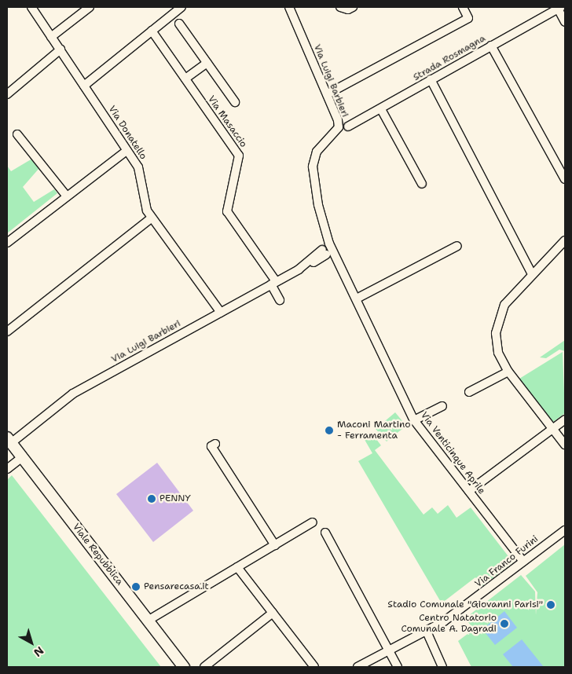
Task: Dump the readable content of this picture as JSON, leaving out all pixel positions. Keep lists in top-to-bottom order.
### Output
{
  "streets": {
    "main road": ["Viale Repubblica"],
    "street": [
      "Strada Rosmagna",
      "Via Luigi Barbieri",
      "Via Masaccio",
      "Via Donatello",
      "Via Venticinque Aprile",
      "Via Franco Furini"
    ]
  },
  "crossings": [
    ["Strada Rosmagna", "Via Luigi Barbieri"],
    ["Via Luigi Barbieri", "Via Masaccio"],
    ["Via Luigi Barbieri", "Via Donatello"],
    ["Via Luigi Barbieri", "Via Venticinque Aprile"],
    ["Via Luigi Barbieri", "Viale Repubblica"],
    ["Via Venticinque Aprile", "Via Franco Furini"]
  ],
  "places": [
    "Maconi Martino - Ferramenta",
    "PENNY",
    "Pensarecasa.it",
    "Stadio Comunale \"Giovanni Parisi\"",
    "Centro Natatorio Comunale A. Dagradi"
  ],
  "north": "bottom right"
}
